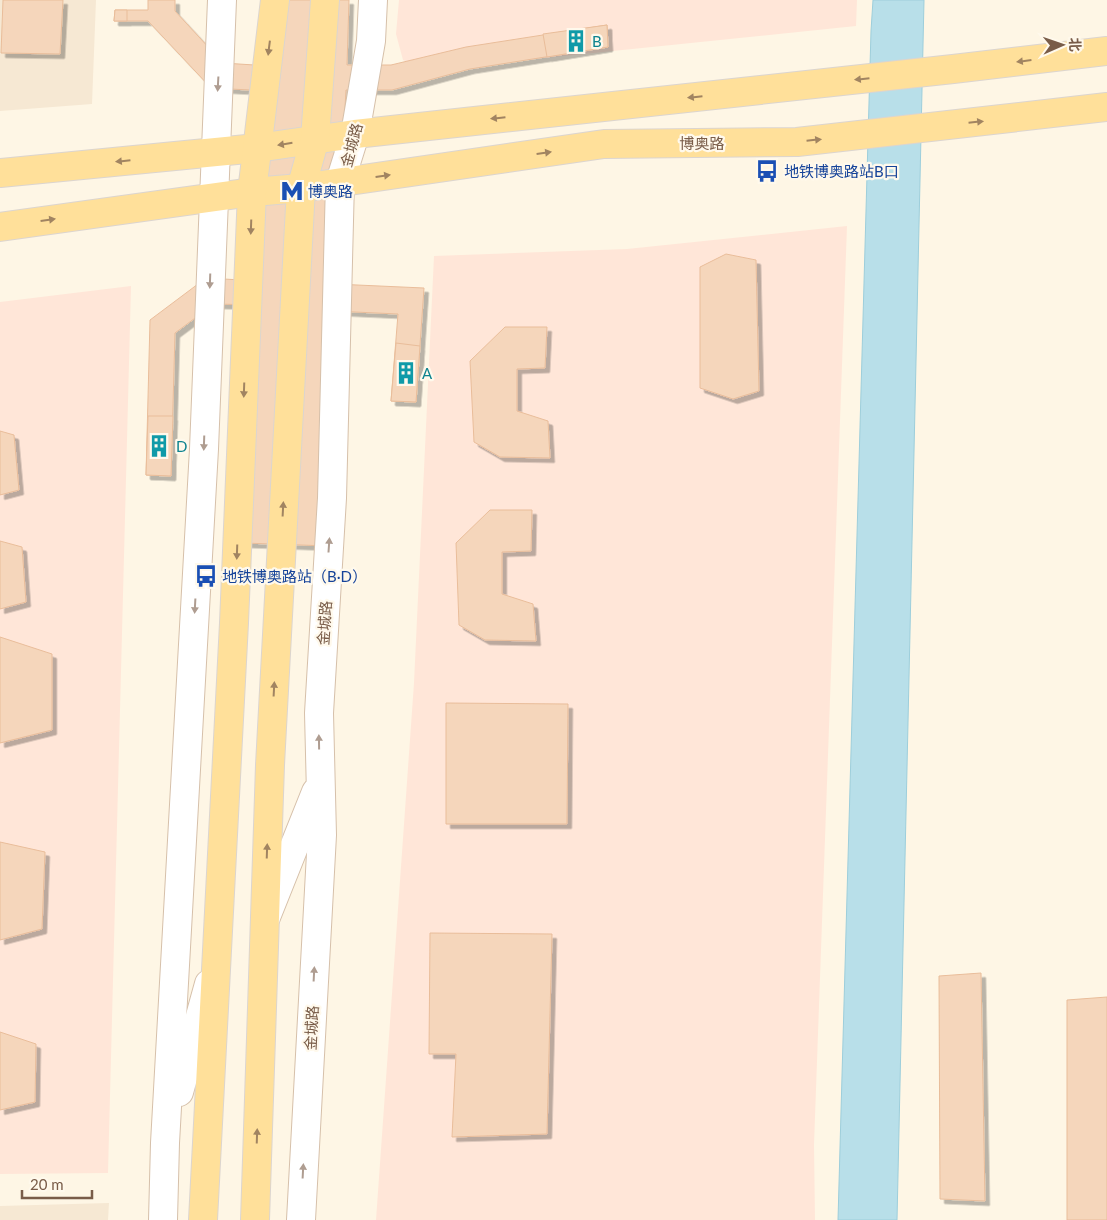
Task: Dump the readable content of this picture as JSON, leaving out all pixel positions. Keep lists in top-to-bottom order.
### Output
{
  "streets": {
    "main road": ["博奥路", "金城路"]
  },
  "crossings": [
    ["博奥路", "金城路"]
  ],
  "places": {
    "building": ["B", "A", "D"],
    "bus stop": ["地铁博奥路站B口", "地铁博奥路站（B·D）"],
    "metro station": ["博奥路"]
  },
  "scale_bar": "20 m",
  "north": "right"
}
